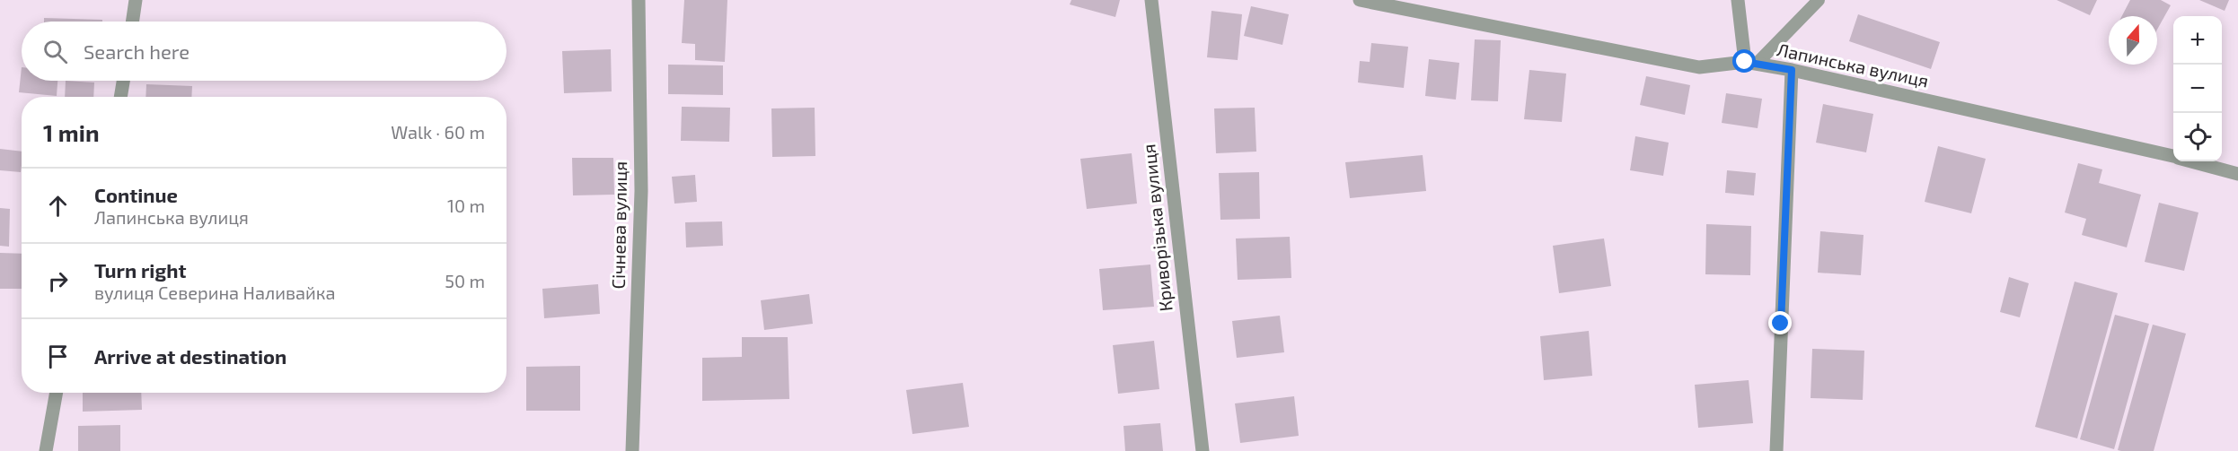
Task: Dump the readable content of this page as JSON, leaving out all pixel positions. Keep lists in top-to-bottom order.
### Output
{
  "streets": {
    "street": ["Лапинська вулиця", "Січнева вулиця", "Криворізька вулиця"]
  },
  "north": "top",
  "page": {
    "map_buttons": ["+", "−"],
    "search": "Search here",
    "heading": ["1 min", "Walk · 60 m"],
    "list": [
      ["Continue", "Лапинська вулиця", "10 m"],
      ["Turn right", "вулиця Северина Наливайка", "50 m"],
      "Arrive at destination"
    ]
  }
}
